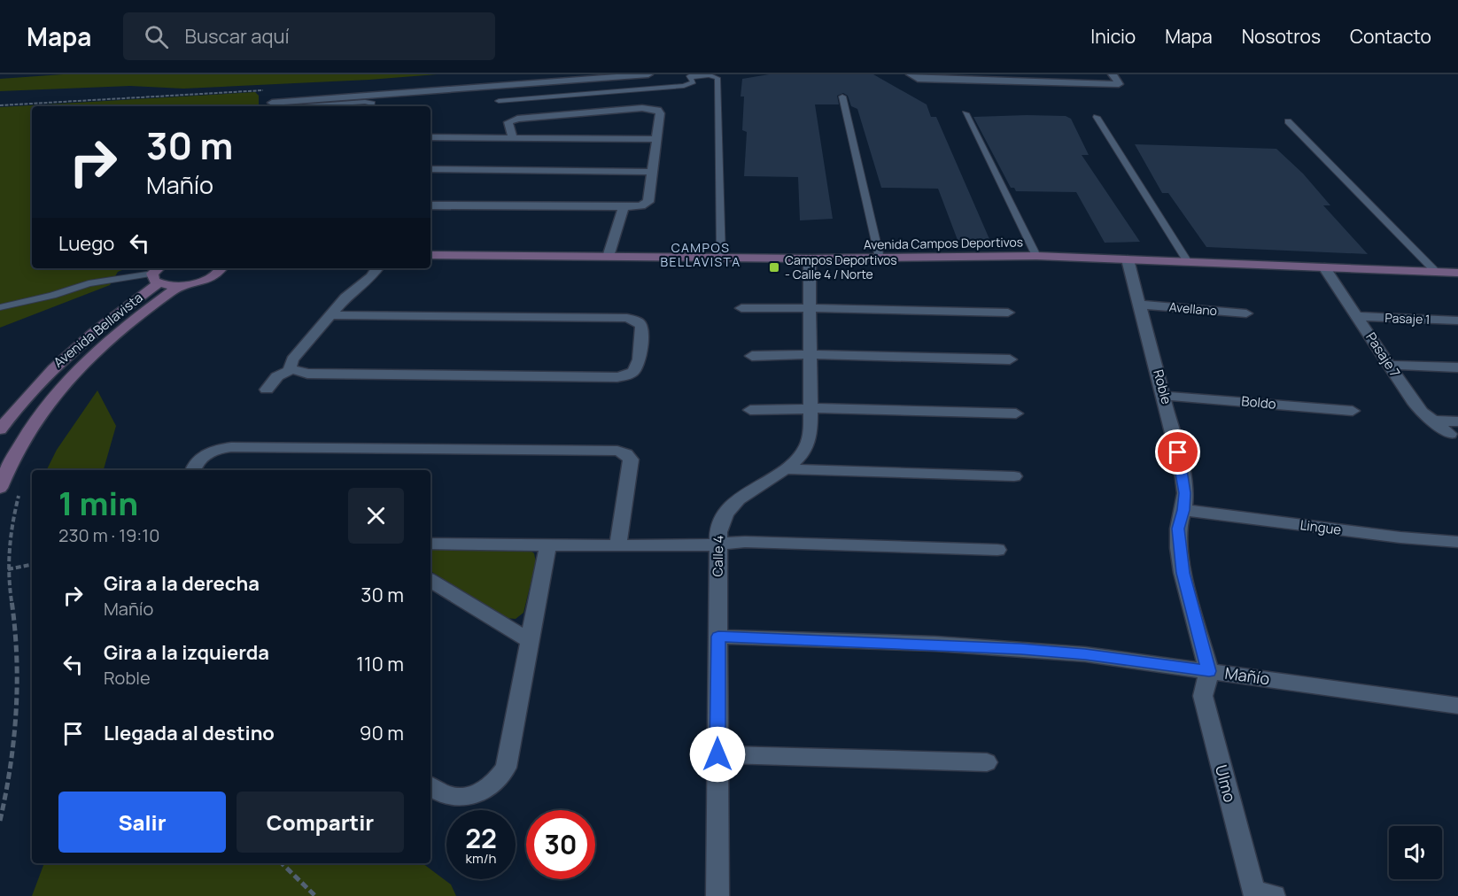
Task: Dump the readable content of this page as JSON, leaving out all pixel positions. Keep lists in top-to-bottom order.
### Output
{
  "streets": {
    "street": [
      "Avenida Campos Deportivos",
      "Avellano",
      "Pasaje 1",
      "Avenida Bellavista",
      "Pasaje 7",
      "Roble",
      "Boldo",
      "Lingue",
      "Calle 4",
      "Mañío",
      "Ulmo"
    ]
  },
  "crossings": [
    ["Avenida Campos Deportivos", "Pasaje 7"],
    ["Avenida Campos Deportivos", "Roble"],
    ["Avenida Campos Deportivos", "Calle 4"],
    ["Avellano", "Roble"],
    ["Pasaje 1", "Pasaje 7"],
    ["Roble", "Boldo"],
    ["Roble", "Lingue"],
    ["Roble", "Mañío"],
    ["Roble", "Ulmo"],
    ["Calle 4", "Mañío"],
    ["Mañío", "Ulmo"]
  ],
  "districts": ["CAMPOS BELLAVISTA"],
  "places": {
    "transit": ["Campos Deportivos - Calle 4 / Norte"]
  },
  "page": {
    "header": "Mapa",
    "search": "Buscar aquí",
    "nav": [
      "Inicio",
      "Mapa",
      "Nosotros",
      "Contacto"
    ],
    "turn": ["30 m", "Mañío"],
    "then": "Luego",
    "heading": ["1 min", "230 m · 19:10"],
    "list": [
      {
        "name": "Gira a la derecha",
        "note": "Mañío",
        "value": "30 m"
      },
      {
        "name": "Gira a la izquierda",
        "note": "Roble",
        "value": "110 m"
      },
      {
        "name": "Llegada al destino",
        "value": "90 m"
      }
    ],
    "buttons": ["Salir", "Compartir"],
    "speed": "22 km/h",
    "limit": "30"
  }
}
